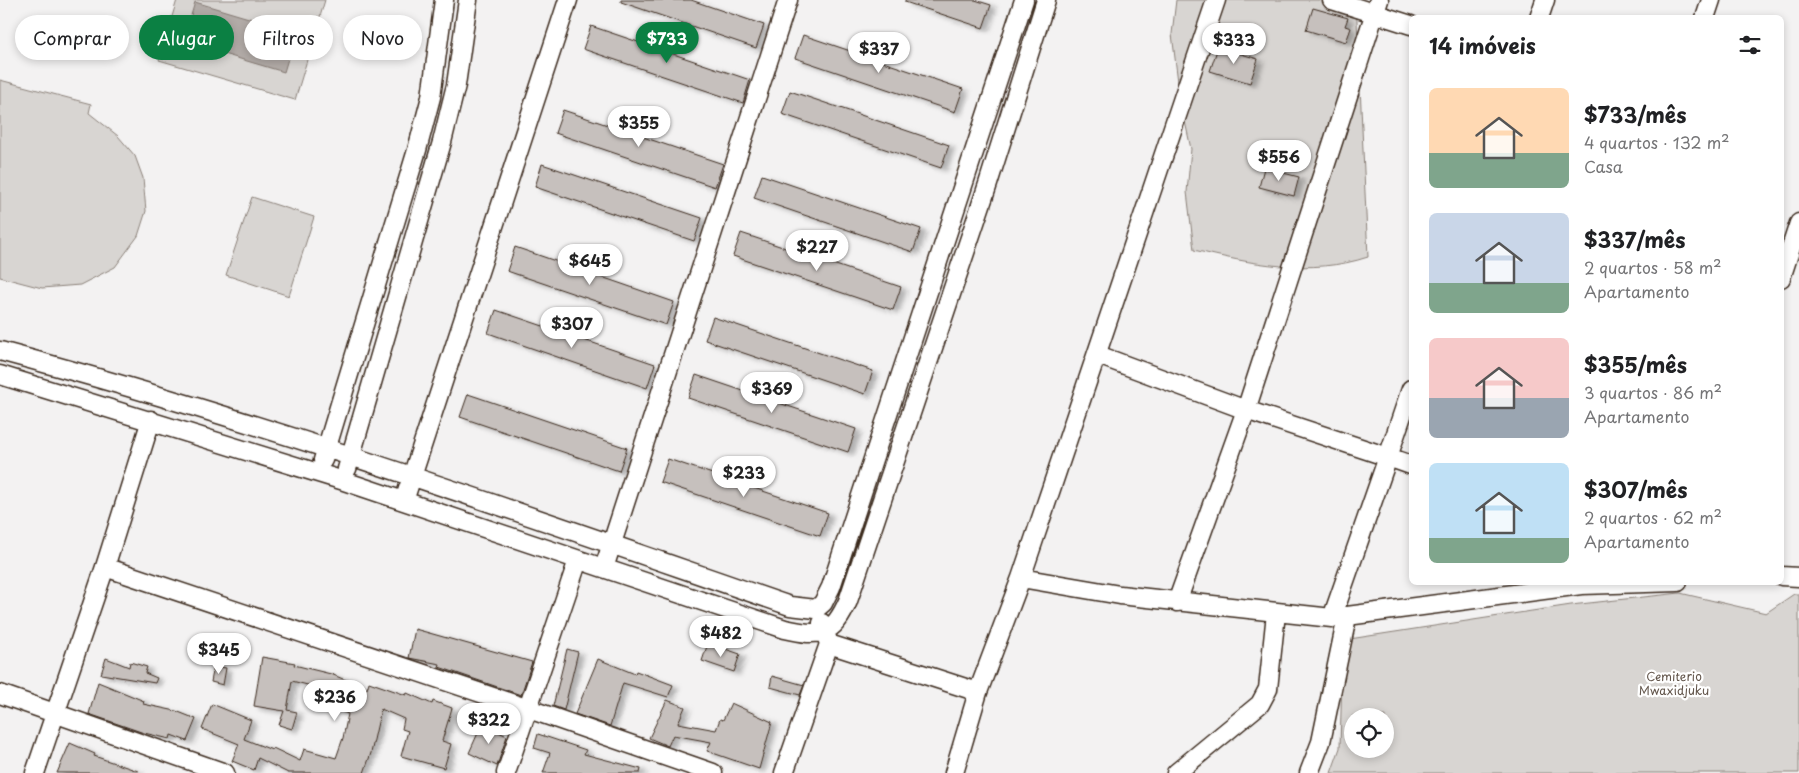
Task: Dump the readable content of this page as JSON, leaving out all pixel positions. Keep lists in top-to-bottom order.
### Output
{
  "parks": ["Cemiterio Mwaxidjuku"],
  "page": {
    "chip": [
      "Comprar",
      "Alugar",
      "Filtros",
      "Novo"
    ],
    "heading": "14 imóveis",
    "price": [
      "$733",
      "$333",
      "$337",
      "$355",
      "$556",
      "$227",
      "$645",
      "$307",
      "$369",
      "$233",
      "$482",
      "$345",
      "$236",
      "$322"
    ],
    "list": [
      {
        "name": "$733/mês",
        "note": "4 quartos · 132 m² · Casa"
      },
      {
        "name": "$337/mês",
        "note": "2 quartos · 58 m² · Apartamento"
      },
      {
        "name": "$355/mês",
        "note": "3 quartos · 86 m² · Apartamento"
      },
      {
        "name": "$307/mês",
        "note": "2 quartos · 62 m² · Apartamento"
      }
    ]
  }
}
